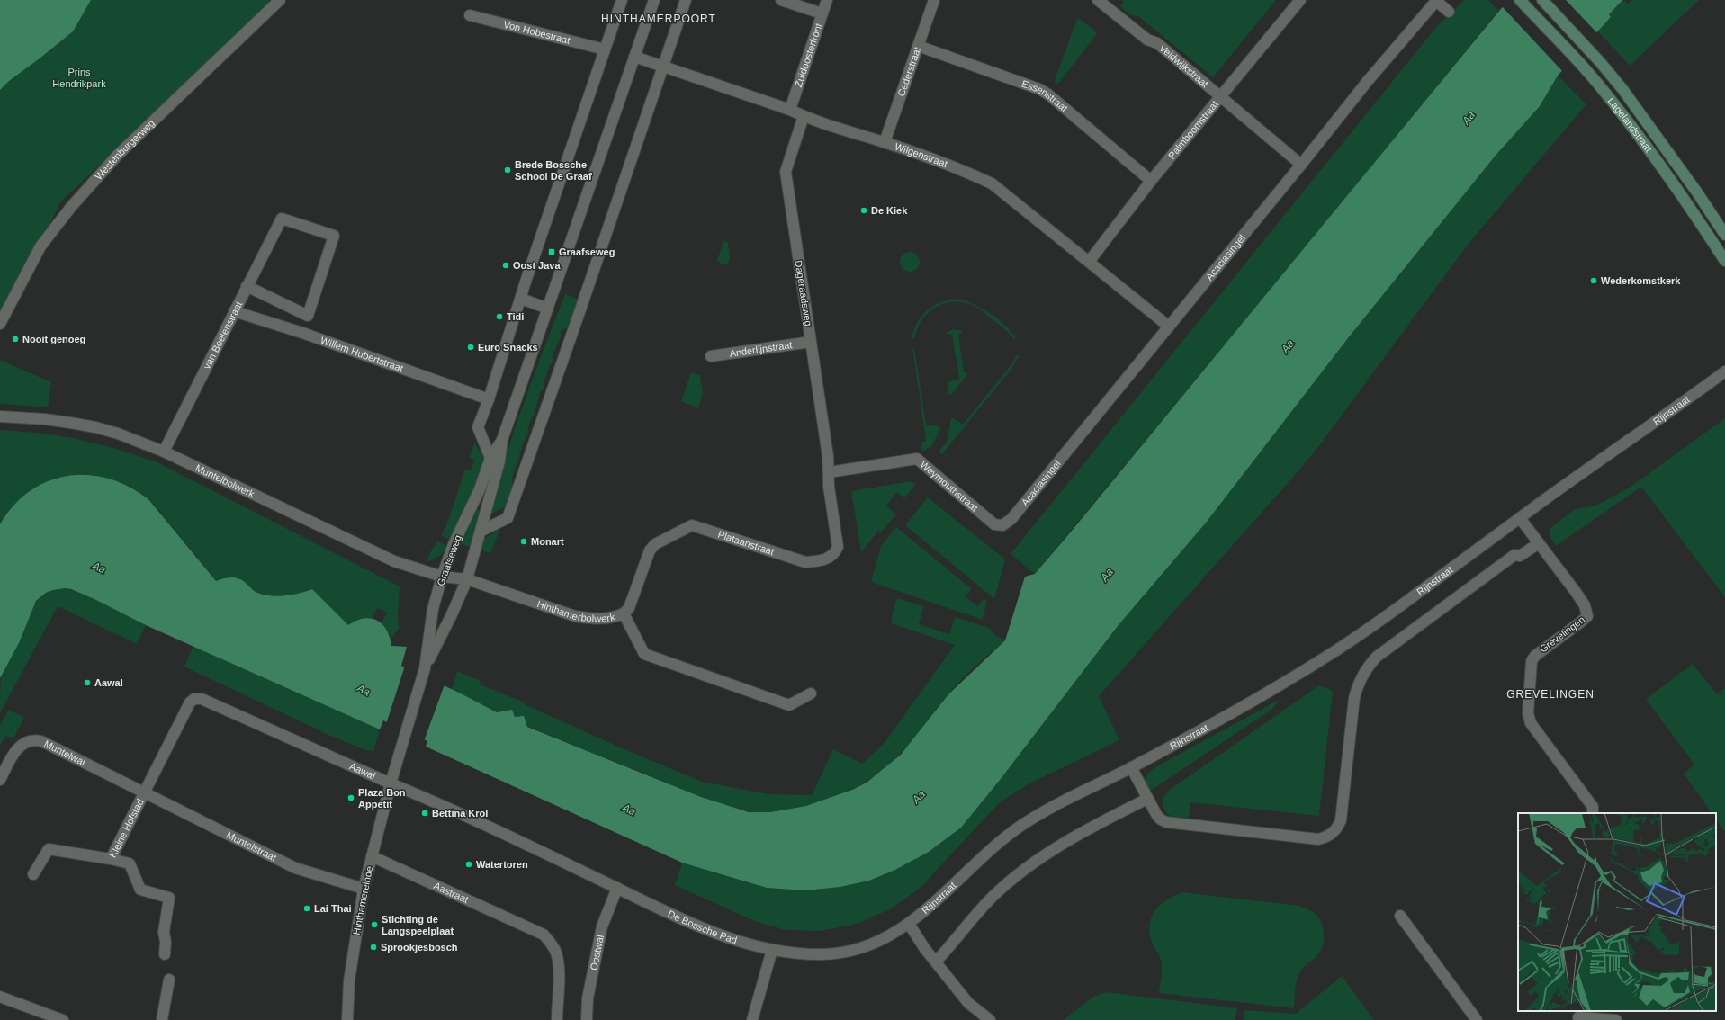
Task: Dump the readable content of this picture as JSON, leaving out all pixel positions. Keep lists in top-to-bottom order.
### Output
{
  "streets": {
    "main road": ["Lagelandstraat"],
    "street": [
      "Von Hobestraat",
      "Zuidoosterfront",
      "Veldwijkstraat",
      "Cederstraat",
      "Essenstraat",
      "Palmboomstraat",
      "Westenburgerweg",
      "Wilgenstraat",
      "Acaciasingel",
      "Dageraadsweg",
      "van Boelenstraat",
      "Anderlijnstraat",
      "Willem Hubertstraat",
      "Rijnstraat",
      "Muntelbolwerk",
      "Weymouthstraat",
      "Plataanstraat",
      "Graafseweg",
      "Hinthamerbolwerk",
      "Grevelingen",
      "Muntelwal",
      "Aawal",
      "Kleine Hofstad",
      "Muntelstraat",
      "Aastraat",
      "Hinthamereinde",
      "De Bossche Pad",
      "Oostwal"
    ]
  },
  "crossings": [
    ["Zuidoosterfront", "Wilgenstraat"],
    ["Veldwijkstraat", "Palmboomstraat"],
    ["Veldwijkstraat", "Acaciasingel"],
    ["Cederstraat", "Essenstraat"],
    ["Cederstraat", "Wilgenstraat"],
    ["Essenstraat", "Palmboomstraat"],
    ["Palmboomstraat", "Wilgenstraat"],
    ["Wilgenstraat", "Acaciasingel"],
    ["Wilgenstraat", "Dageraadsweg"],
    ["Wilgenstraat", "Graafseweg"],
    ["Acaciasingel", "Weymouthstraat"],
    ["Dageraadsweg", "Anderlijnstraat"],
    ["Dageraadsweg", "Weymouthstraat"],
    ["Dageraadsweg", "Plataanstraat"],
    ["van Boelenstraat", "Willem Hubertstraat"],
    ["van Boelenstraat", "Muntelbolwerk"],
    ["Rijnstraat", "Grevelingen"],
    ["Rijnstraat", "De Bossche Pad"],
    ["Muntelbolwerk", "Graafseweg"],
    ["Muntelbolwerk", "Hinthamerbolwerk"],
    ["Weymouthstraat", "Plataanstraat"],
    ["Plataanstraat", "Hinthamerbolwerk"],
    ["Graafseweg", "Hinthamerbolwerk"],
    ["Graafseweg", "Aawal"],
    ["Graafseweg", "Hinthamereinde"],
    ["Graafseweg", "De Bossche Pad"],
    ["Muntelwal", "Aawal"],
    ["Muntelwal", "Kleine Hofstad"],
    ["Muntelwal", "Muntelstraat"],
    ["Aawal", "Kleine Hofstad"],
    ["Aawal", "Muntelstraat"],
    ["Aawal", "Hinthamereinde"],
    ["Aawal", "De Bossche Pad"],
    ["Kleine Hofstad", "Muntelstraat"],
    ["Muntelstraat", "Hinthamereinde"],
    ["Aastraat", "Hinthamereinde"],
    ["Hinthamereinde", "De Bossche Pad"],
    ["De Bossche Pad", "Oostwal"]
  ],
  "districts": ["HINTHAMERPOORT", "GREVELINGEN"],
  "water": ["Aa"],
  "parks": ["Prins Hendrikpark"],
  "places": {
    "other": [
      "Brede Bossche School De Graaf",
      "De Kiek",
      "Oost Java",
      "Wederkomstkerk",
      "Tidi",
      "Nooit genoeg",
      "Euro Snacks",
      "Monart",
      "Aawal",
      "Plaza Bon Appetit",
      "Bettina Krol",
      "Watertoren",
      "Lai Thai",
      "Stichting de Langspeelplaat",
      "Sprookjesbosch"
    ],
    "transit": ["Graafseweg"]
  }
}
